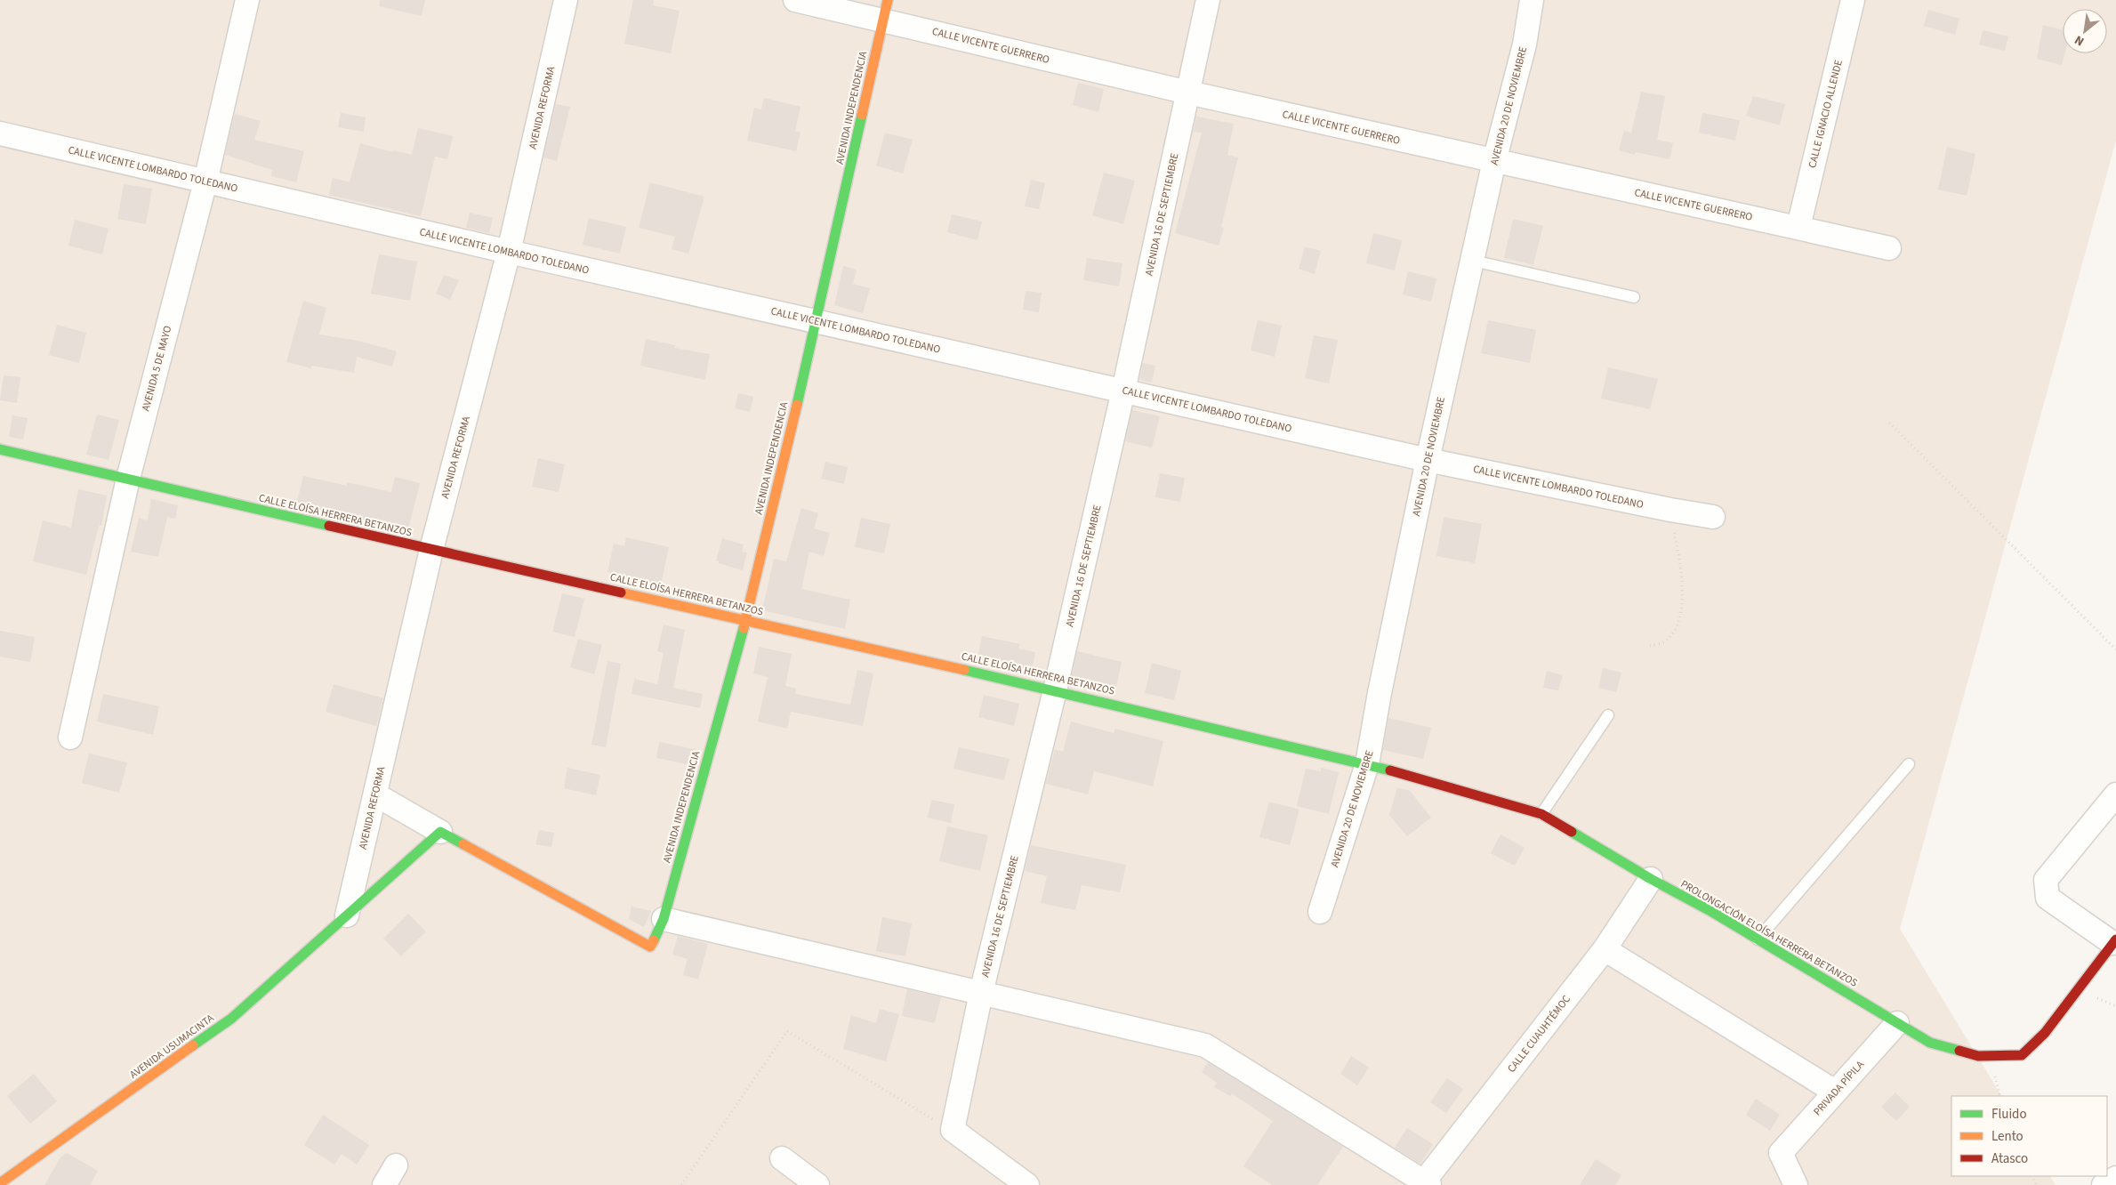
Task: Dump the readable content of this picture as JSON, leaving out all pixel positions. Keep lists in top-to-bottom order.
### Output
{
  "streets": {
    "street": [
      "CALLE VICENTE GUERRERO",
      "AVENIDA 20 DE NOVIEMBRE",
      "AVENIDA REFORMA",
      "AVENIDA INDEPENDENCIA",
      "CALLE IGNACIO ALLENDE",
      "CALLE VICENTE LOMBARDO TOLEDANO",
      "AVENIDA 16 DE SEPTIEMBRE",
      "AVENIDA 5 DE MAYO",
      "CALLE ELOÍSA HERRERA BETANZOS",
      "PROLONGACIÓN ELOÍSA HERRERA BETANZOS",
      "CALLE CUAUHTÉMOC",
      "AVENIDA USUMACINTA",
      "PRIVADA PÍPILA"
    ]
  },
  "crossings": [
    ["CALLE VICENTE GUERRERO", "AVENIDA 20 DE NOVIEMBRE"],
    ["CALLE VICENTE GUERRERO", "AVENIDA INDEPENDENCIA"],
    ["CALLE VICENTE GUERRERO", "CALLE IGNACIO ALLENDE"],
    ["CALLE VICENTE GUERRERO", "AVENIDA 16 DE SEPTIEMBRE"],
    ["AVENIDA 20 DE NOVIEMBRE", "CALLE VICENTE LOMBARDO TOLEDANO"],
    ["AVENIDA 20 DE NOVIEMBRE", "CALLE ELOÍSA HERRERA BETANZOS"],
    ["AVENIDA 20 DE NOVIEMBRE", "PROLONGACIÓN ELOÍSA HERRERA BETANZOS"],
    ["AVENIDA REFORMA", "CALLE VICENTE LOMBARDO TOLEDANO"],
    ["AVENIDA REFORMA", "CALLE ELOÍSA HERRERA BETANZOS"],
    ["AVENIDA REFORMA", "AVENIDA USUMACINTA"],
    ["AVENIDA INDEPENDENCIA", "CALLE VICENTE LOMBARDO TOLEDANO"],
    ["AVENIDA INDEPENDENCIA", "CALLE ELOÍSA HERRERA BETANZOS"],
    ["AVENIDA INDEPENDENCIA", "AVENIDA USUMACINTA"],
    ["CALLE VICENTE LOMBARDO TOLEDANO", "AVENIDA 16 DE SEPTIEMBRE"],
    ["CALLE VICENTE LOMBARDO TOLEDANO", "AVENIDA 5 DE MAYO"],
    ["AVENIDA 16 DE SEPTIEMBRE", "CALLE ELOÍSA HERRERA BETANZOS"],
    ["AVENIDA 5 DE MAYO", "CALLE ELOÍSA HERRERA BETANZOS"],
    ["CALLE ELOÍSA HERRERA BETANZOS", "PROLONGACIÓN ELOÍSA HERRERA BETANZOS"],
    ["PROLONGACIÓN ELOÍSA HERRERA BETANZOS", "CALLE CUAUHTÉMOC"],
    ["PROLONGACIÓN ELOÍSA HERRERA BETANZOS", "PRIVADA PÍPILA"]
  ],
  "legend": ["Fluido", "Lento", "Atasco"],
  "north": "bottom left"
}
